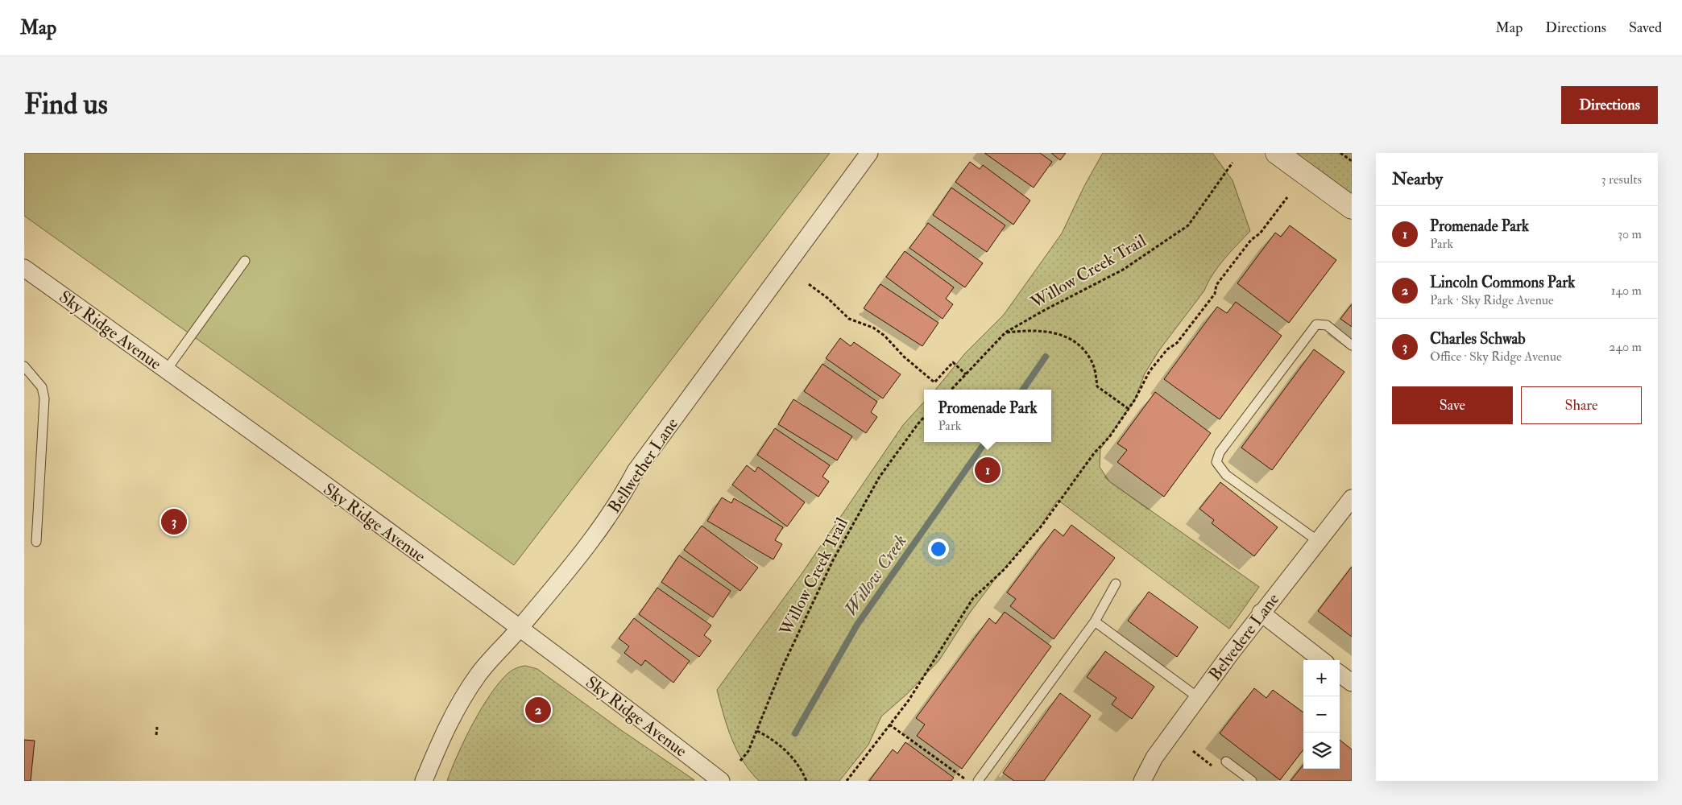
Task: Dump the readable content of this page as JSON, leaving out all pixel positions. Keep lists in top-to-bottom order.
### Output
{
  "streets": {
    "street": ["Sky Ridge Avenue", "Bellwether Lane", "Belvedere Lane"],
    "path": ["Willow Creek Trail"]
  },
  "crossings": [
    ["Sky Ridge Avenue", "Bellwether Lane"]
  ],
  "water": ["Willow Creek"],
  "page": {
    "header": "Map",
    "nav": ["Map", "Directions", "Saved"],
    "buttons": [
      "Directions",
      ["Save", "Share"]
    ],
    "title": "Find us",
    "heading": ["Nearby", "3 results"],
    "list": [
      {
        "mark": "1",
        "name": "Promenade Park",
        "note": "Park",
        "value": "30 m"
      },
      {
        "mark": "2",
        "name": "Lincoln Commons Park",
        "note": "Park · Sky Ridge Avenue",
        "value": "140 m"
      },
      {
        "mark": "3",
        "name": "Charles Schwab",
        "note": "Office · Sky Ridge Avenue",
        "value": "240 m"
      }
    ],
    "popup": ["Promenade Park", "Park"],
    "pins": ["1", "3", "2"],
    "map_buttons": ["+", "−"]
  }
}
